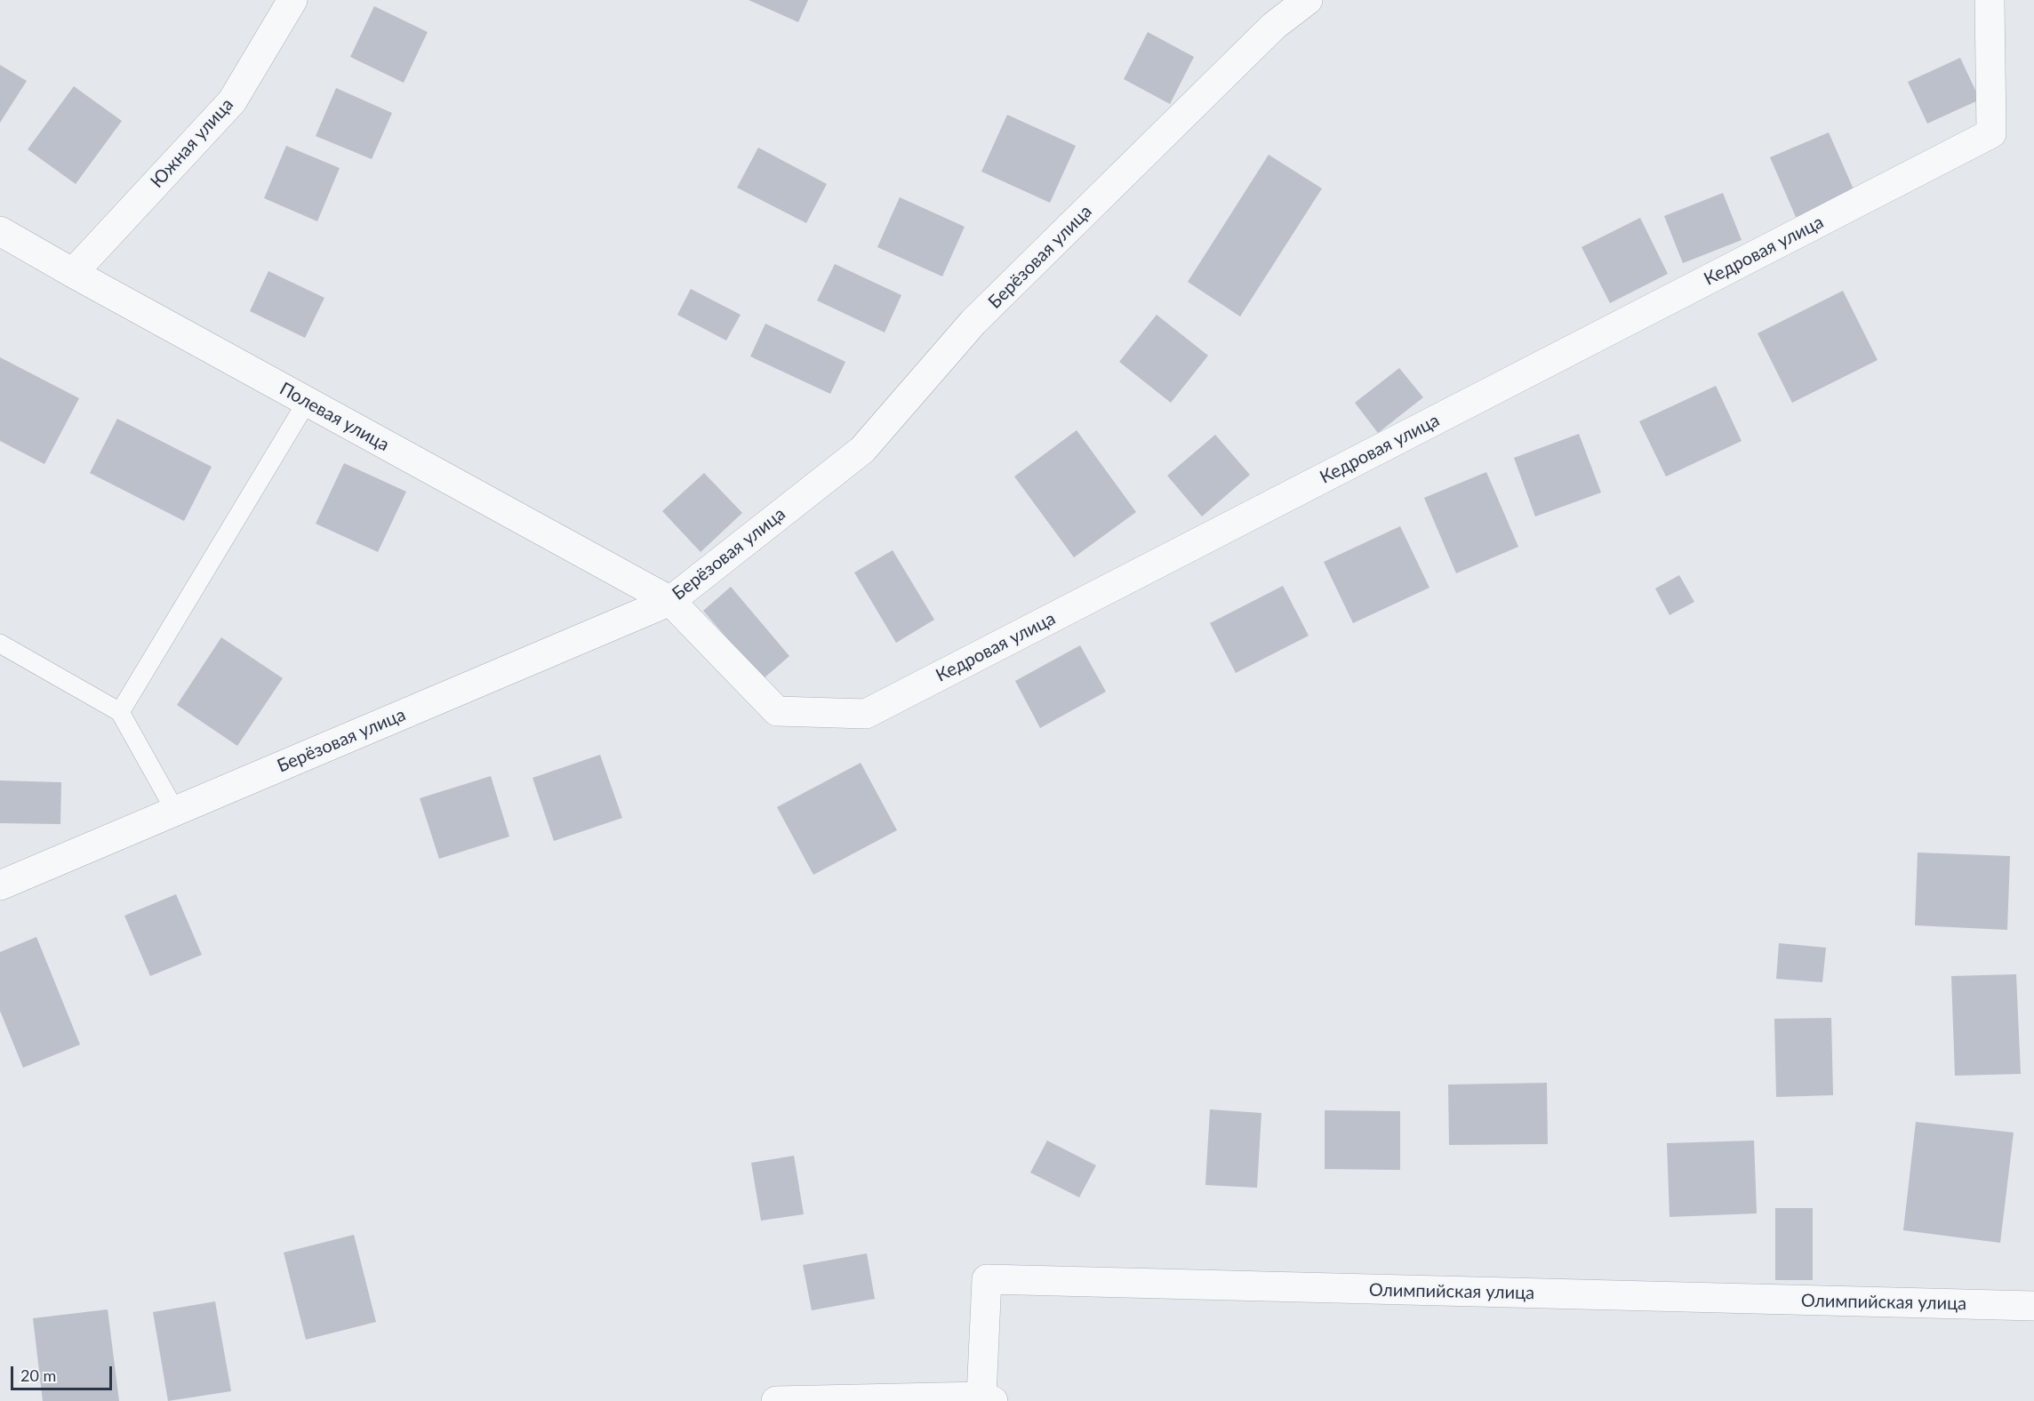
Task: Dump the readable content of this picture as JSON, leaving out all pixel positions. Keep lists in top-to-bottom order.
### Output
{
  "streets": {
    "street": [
      "Южная улица",
      "Кедровая улица",
      "Берёзовая улица",
      "Полевая улица",
      "Олимпийская улица"
    ]
  },
  "crossings": [
    ["Южная улица", "Полевая улица"],
    ["Кедровая улица", "Берёзовая улица"],
    ["Кедровая улица", "Полевая улица"],
    ["Берёзовая улица", "Полевая улица"]
  ],
  "scale_bar": "20 m"
}
